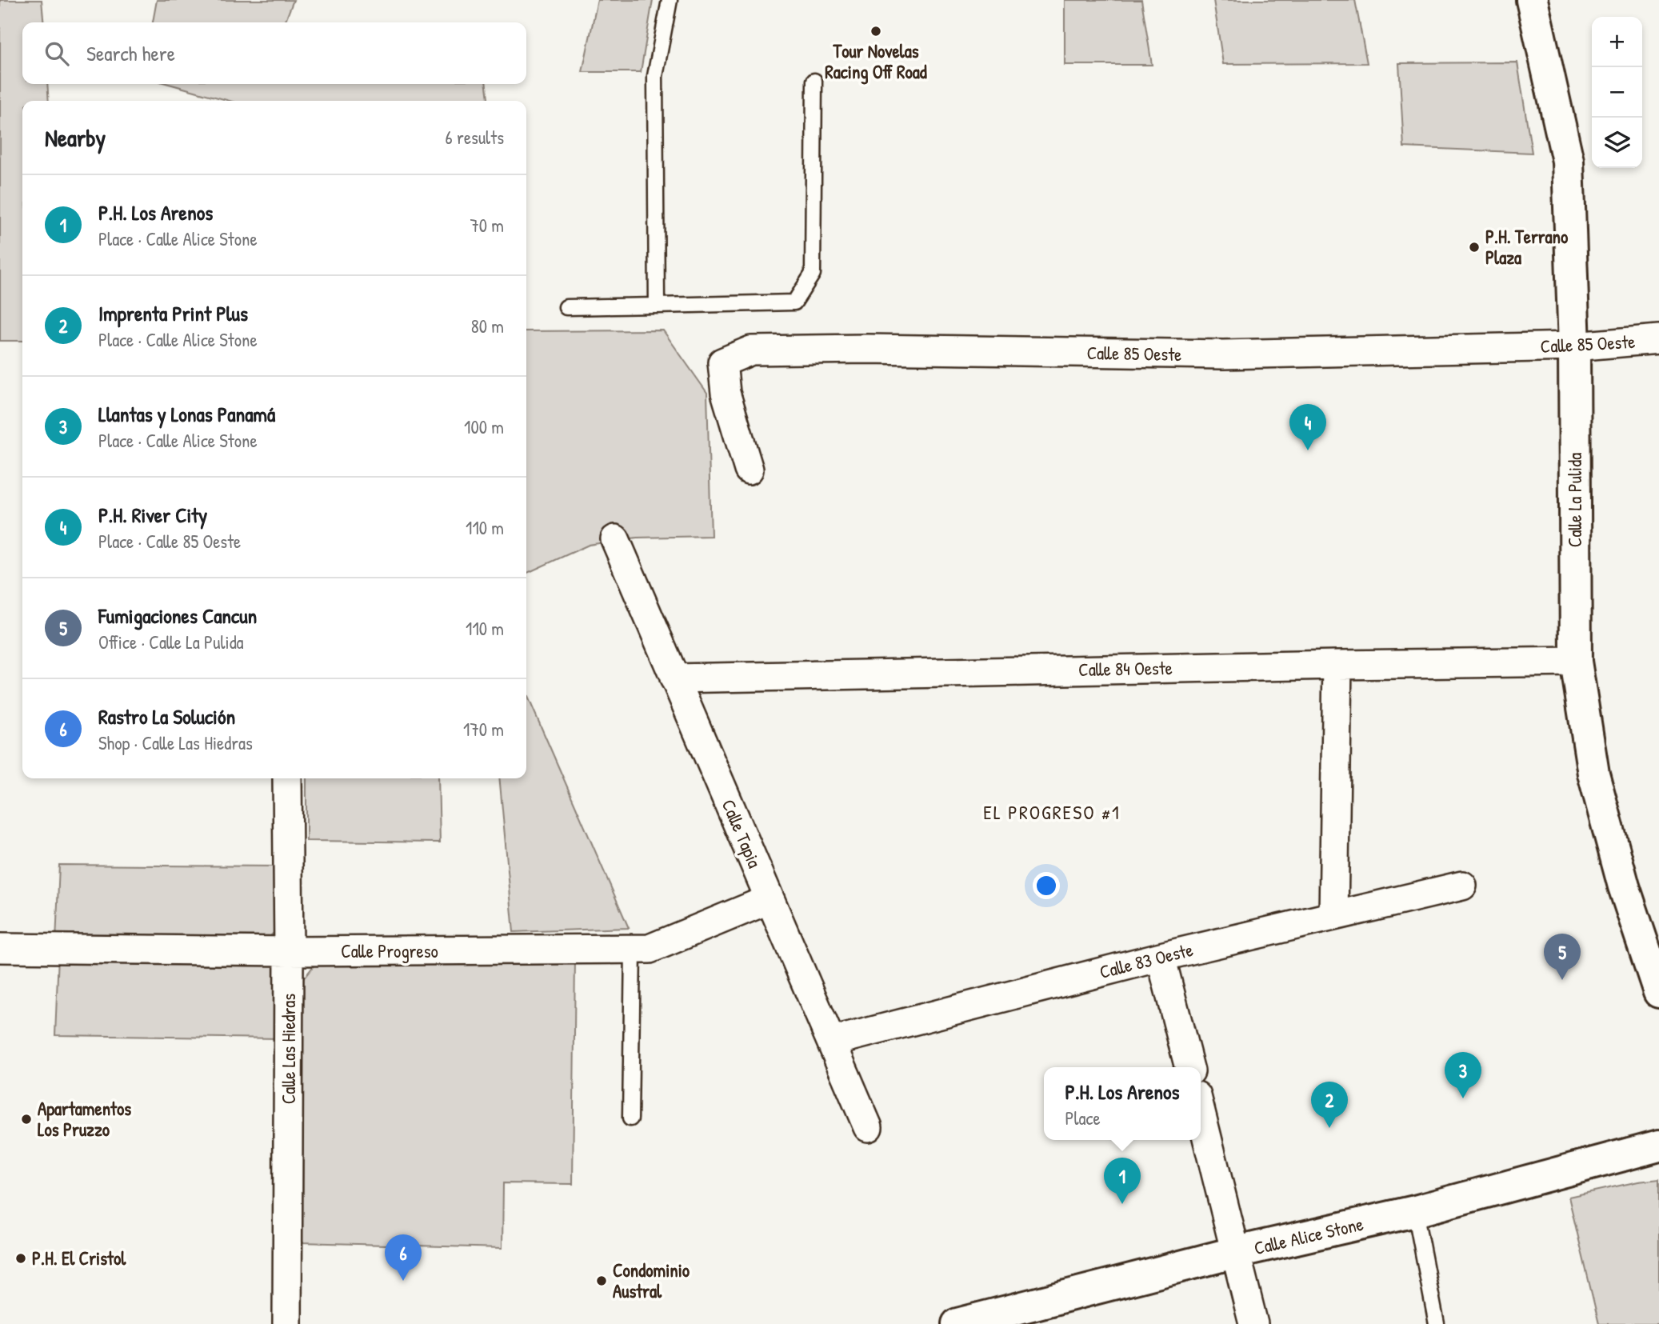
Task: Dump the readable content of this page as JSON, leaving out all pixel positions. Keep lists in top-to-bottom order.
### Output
{
  "streets": {
    "main road": ["Calle La Pulida", "Calle Alice Stone"],
    "street": [
      "Calle 85 Oeste",
      "Calle 84 Oeste",
      "Calle Tapia",
      "Calle Progreso",
      "Calle 83 Oeste",
      "Calle Las Hiedras"
    ]
  },
  "crossings": [
    ["Calle 85 Oeste", "Calle La Pulida"],
    ["Calle La Pulida", "Calle 84 Oeste"],
    ["Calle 84 Oeste", "Calle Tapia"],
    ["Calle Tapia", "Calle Progreso"],
    ["Calle Tapia", "Calle 83 Oeste"],
    ["Calle Progreso", "Calle Las Hiedras"]
  ],
  "districts": ["EL PROGRESO #1"],
  "places": [
    "Tour Novelas Racing Off Road",
    "P.H. Terrano Plaza",
    "Apartamentos Los Pruzzo",
    "P.H. El Cristol",
    "Condominio Austral"
  ],
  "page": {
    "map_buttons": ["+", "−"],
    "search": "Search here",
    "heading": ["Nearby", "6 results"],
    "list": [
      {
        "mark": "1",
        "name": "P.H. Los Arenos",
        "note": "Place · Calle Alice Stone",
        "value": "70 m"
      },
      {
        "mark": "2",
        "name": "Imprenta Print Plus",
        "note": "Place · Calle Alice Stone",
        "value": "80 m"
      },
      {
        "mark": "3",
        "name": "Llantas y Lonas Panamá",
        "note": "Place · Calle Alice Stone",
        "value": "100 m"
      },
      {
        "mark": "4",
        "name": "P.H. River City",
        "note": "Place · Calle 85 Oeste",
        "value": "110 m"
      },
      {
        "mark": "5",
        "name": "Fumigaciones Cancun",
        "note": "Office · Calle La Pulida",
        "value": "110 m"
      },
      {
        "mark": "6",
        "name": "Rastro La Solución",
        "note": "Shop · Calle Las Hiedras",
        "value": "170 m"
      }
    ],
    "pins": [
      "4",
      "5",
      "3",
      "2",
      "1",
      "6"
    ],
    "popup": ["P.H. Los Arenos", "Place"]
  }
}
